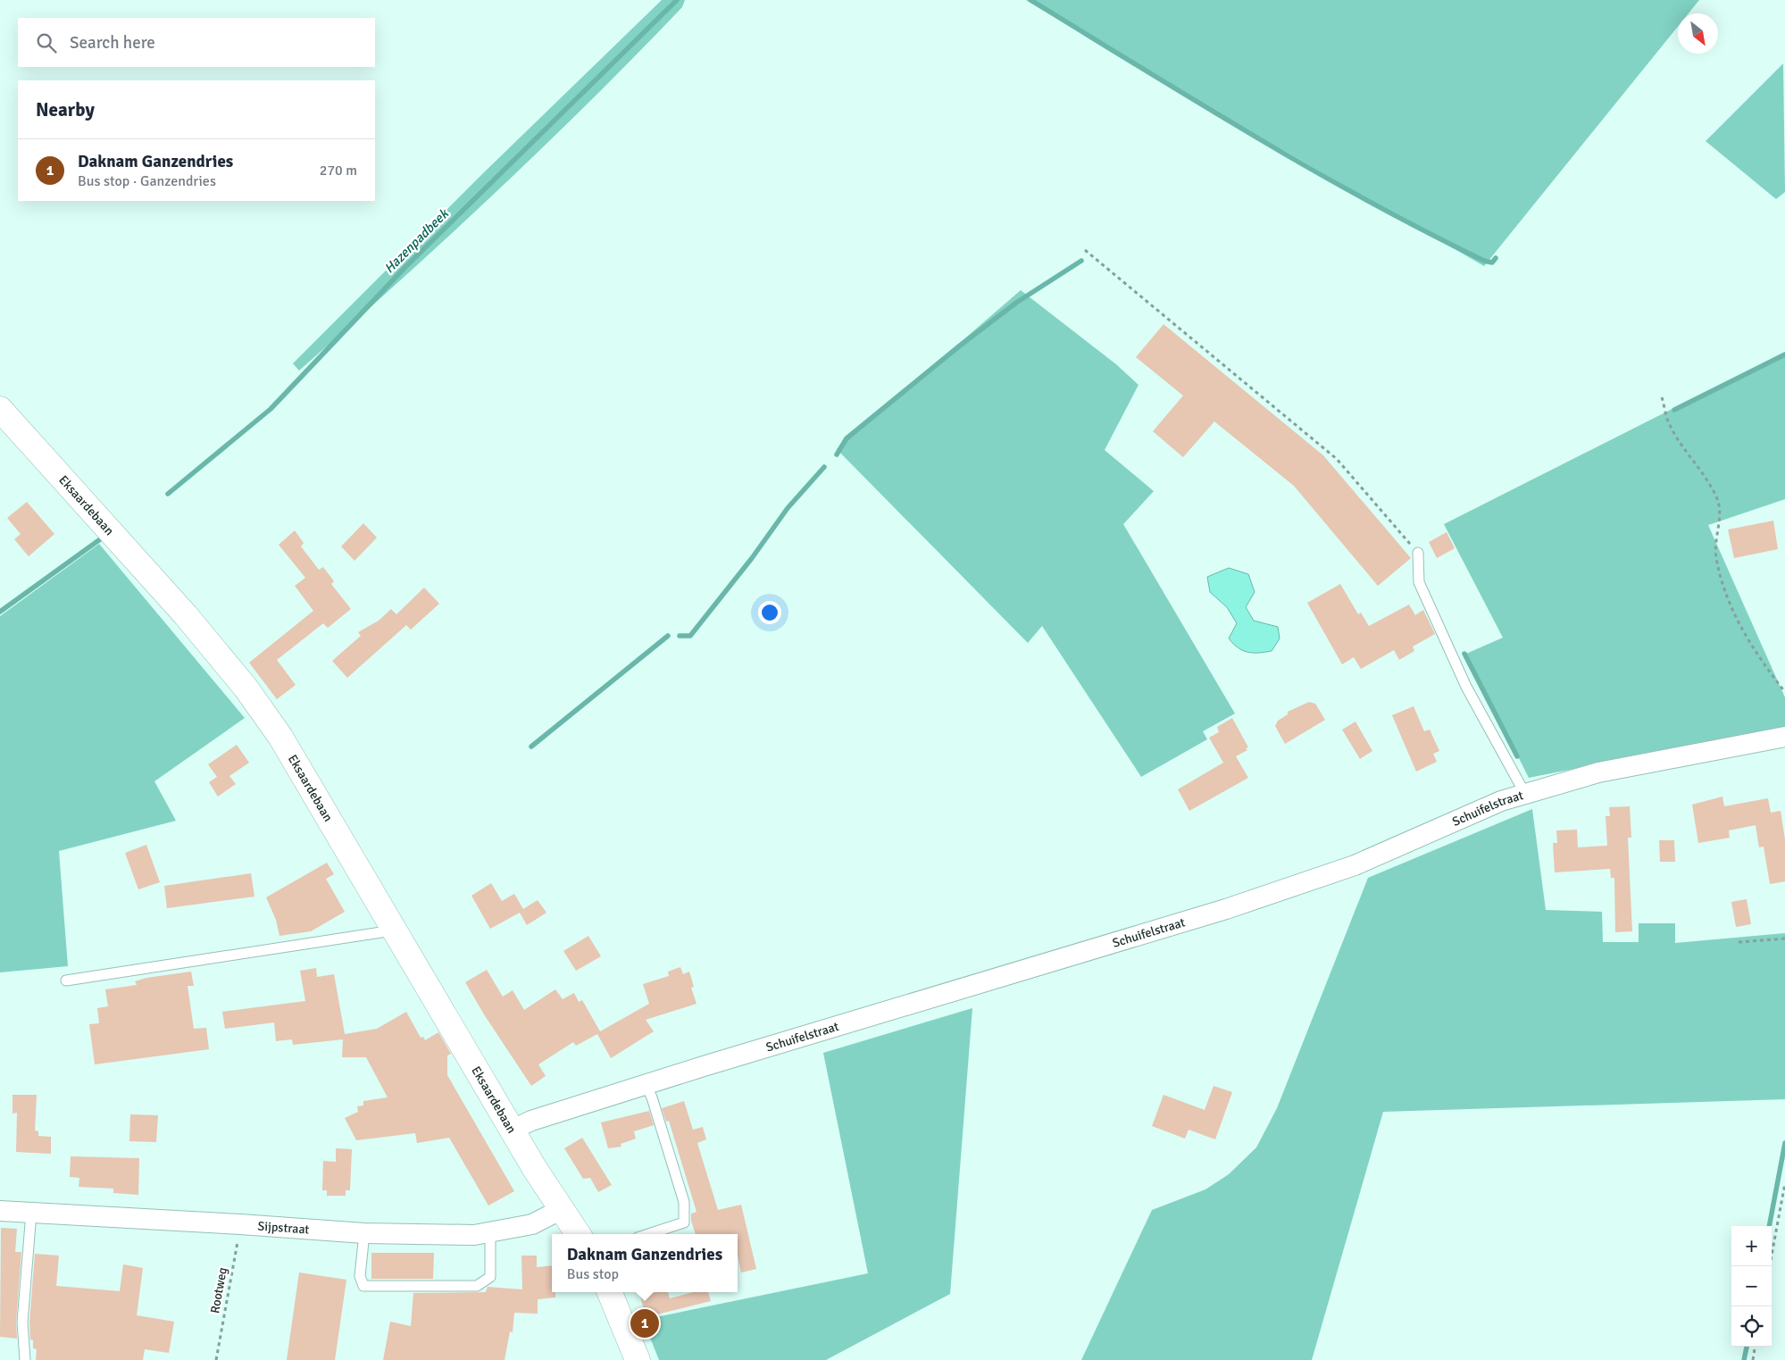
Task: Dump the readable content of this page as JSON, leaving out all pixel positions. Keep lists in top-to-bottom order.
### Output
{
  "streets": {
    "main road": ["Eksaardebaan"],
    "street": ["Schuifelstraat", "Sijpstraat"],
    "path": ["Rootweg"]
  },
  "crossings": [
    ["Eksaardebaan", "Schuifelstraat"],
    ["Eksaardebaan", "Sijpstraat"],
    ["Sijpstraat", "Rootweg"]
  ],
  "water": ["Hazenpadbeek"],
  "north": "bottom right",
  "page": {
    "search": "Search here",
    "heading": "Nearby",
    "list": [
      {
        "mark": "1",
        "name": "Daknam Ganzendries",
        "note": "Bus stop · Ganzendries",
        "value": "270 m"
      }
    ],
    "map_buttons": ["+", "−"],
    "popup": ["Daknam Ganzendries", "Bus stop"],
    "pins": "1"
  }
}
